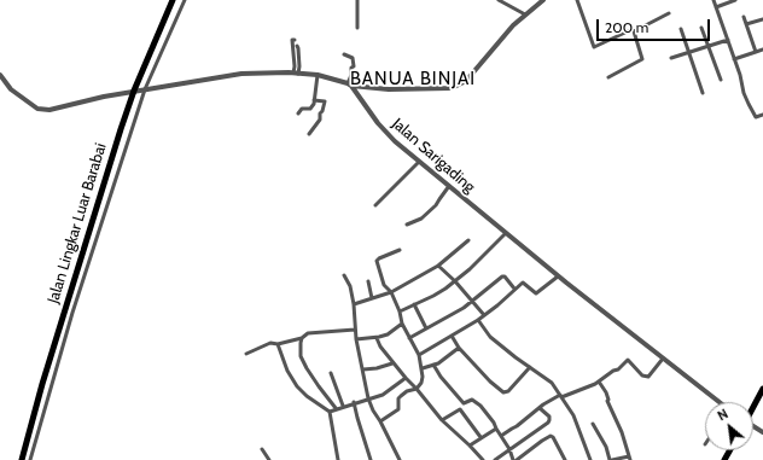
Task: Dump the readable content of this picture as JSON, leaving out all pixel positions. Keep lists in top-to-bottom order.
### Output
{
  "streets": {
    "main road": ["Jalan Lingkar Luar Barabai"],
    "street": ["Jalan Sarigading"]
  },
  "districts": ["BANUA BINJAI"],
  "scale_bar": "200 m",
  "north": "top left"
}
